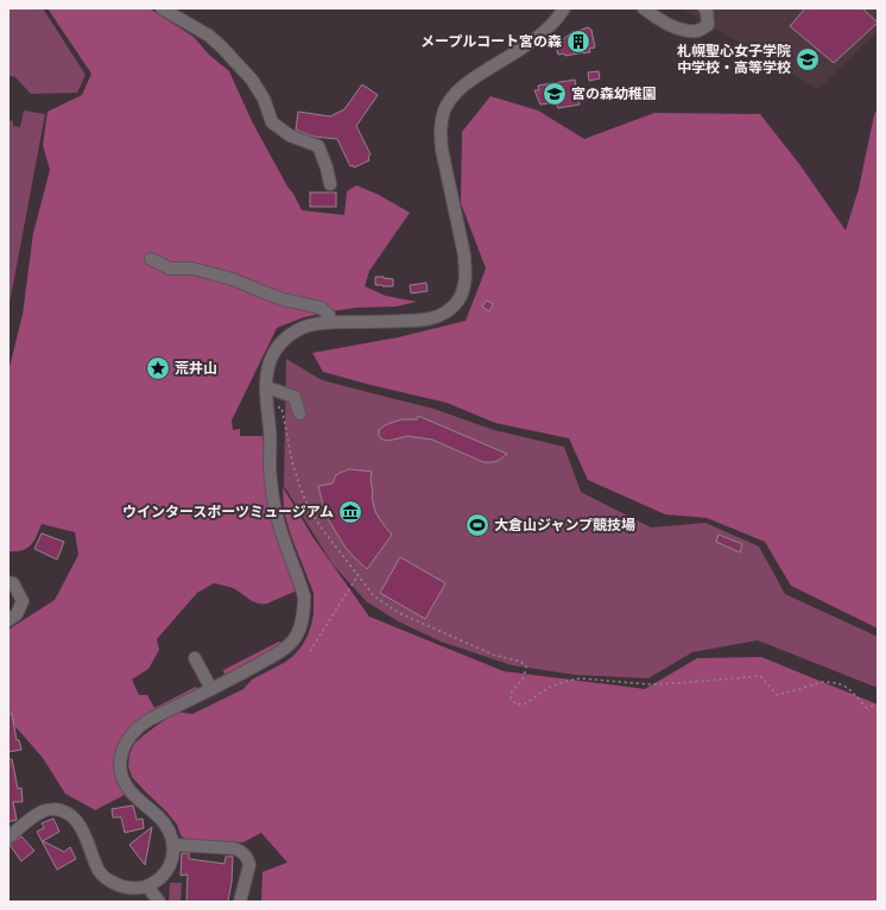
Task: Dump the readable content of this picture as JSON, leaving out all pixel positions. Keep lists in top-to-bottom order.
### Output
{
  "places": {
    "building": ["メープルコート宮の森"],
    "school or university": ["札幌聖心女子学院 中学校・高等学校", "宮の森幼稚園"],
    "place": ["荒井山"],
    "museum": ["ウインタースポーツミュージアム"],
    "sports": ["大倉山ジャンプ競技場"]
  }
}
